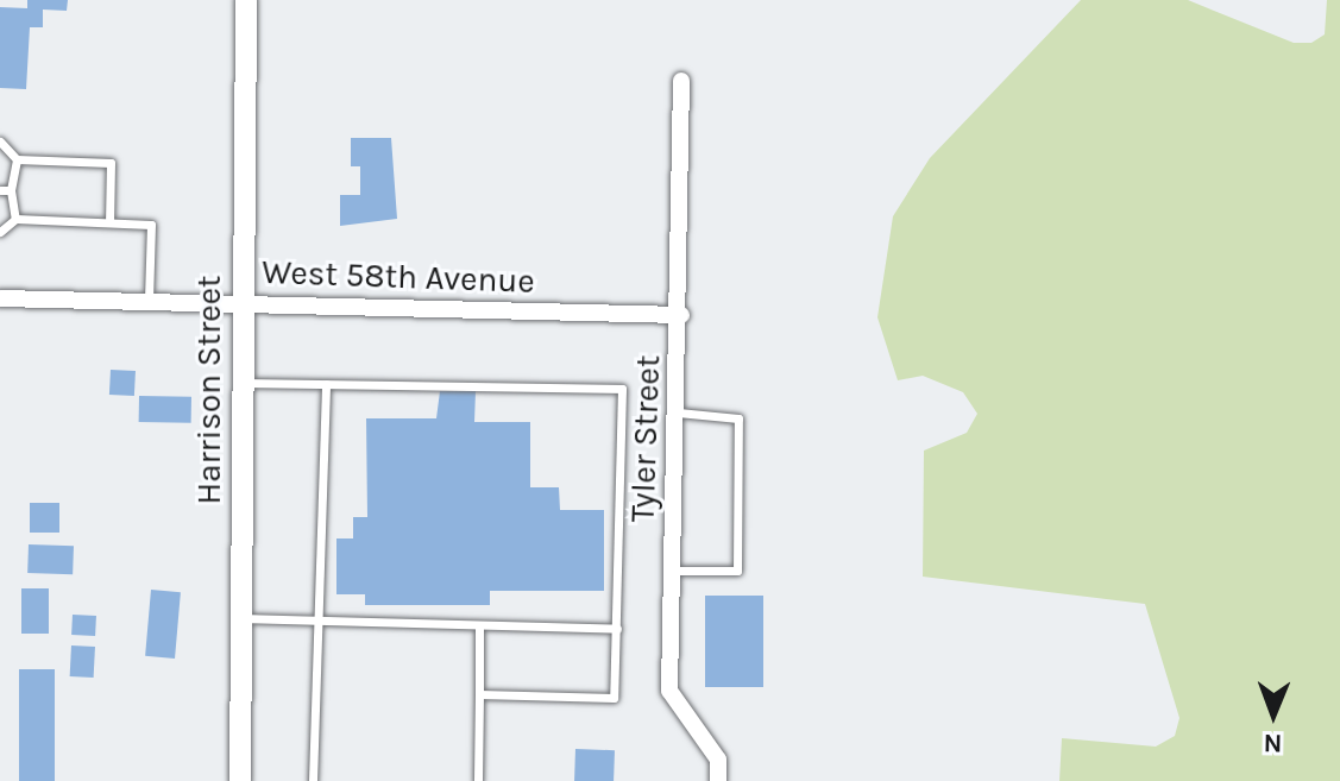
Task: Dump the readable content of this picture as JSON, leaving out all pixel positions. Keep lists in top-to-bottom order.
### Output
{
  "streets": {
    "street": ["West 58th Avenue", "Harrison Street", "Tyler Street"]
  },
  "crossings": [
    ["West 58th Avenue", "Harrison Street"],
    ["West 58th Avenue", "Tyler Street"]
  ],
  "north": "bottom"
}
